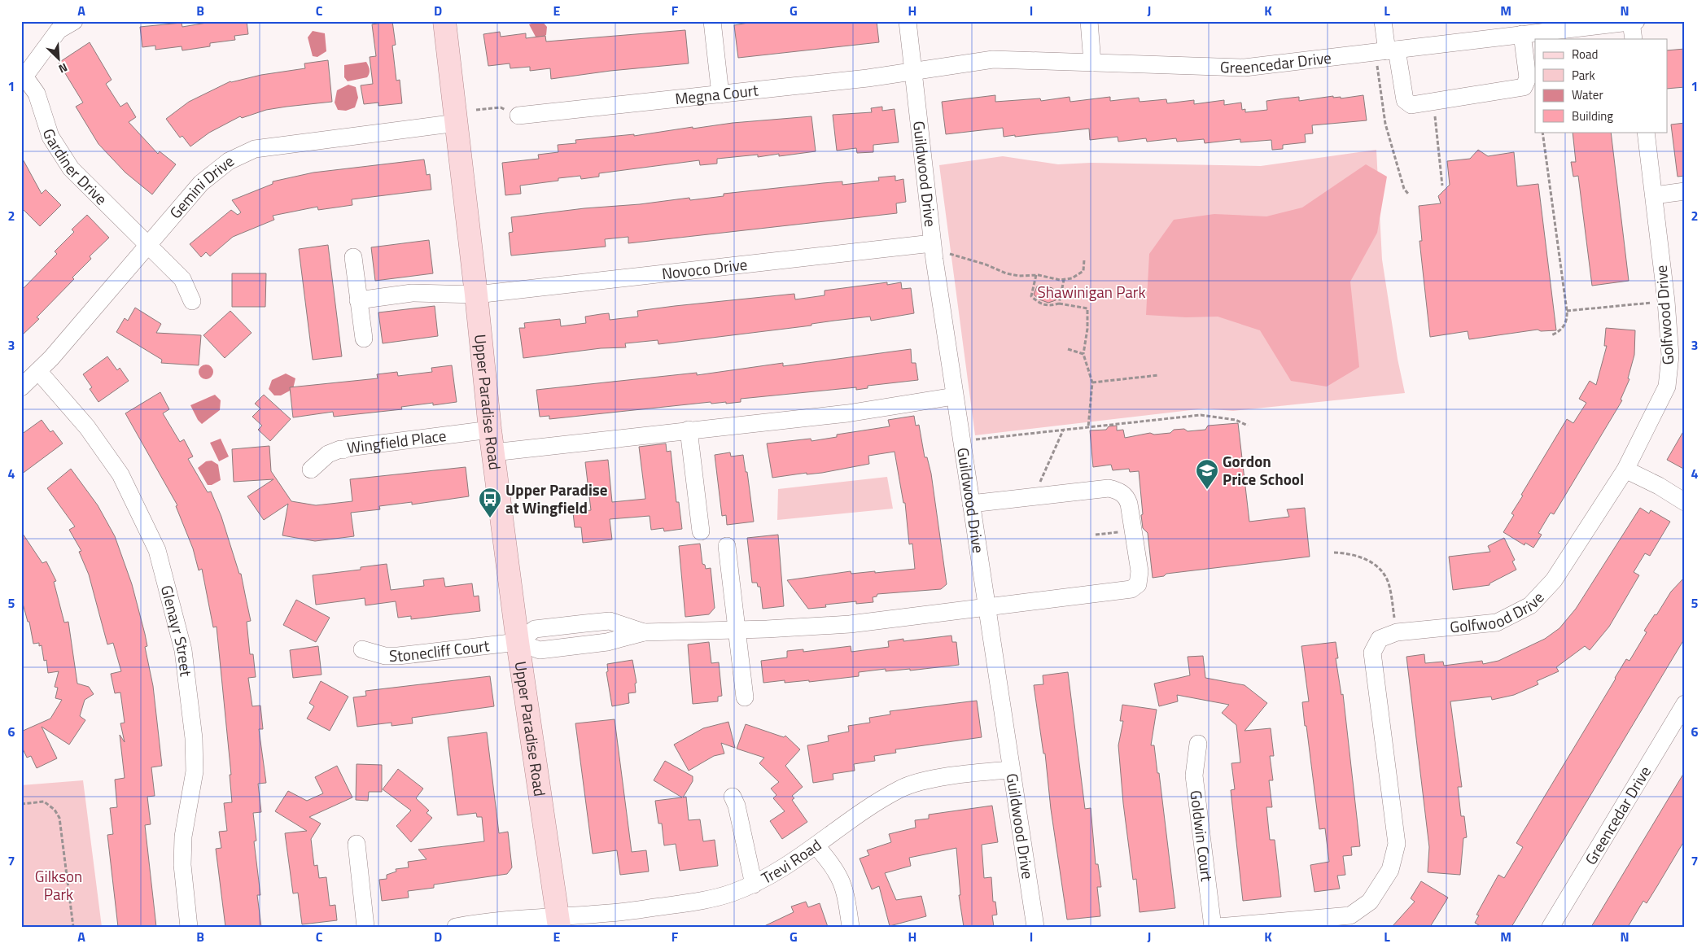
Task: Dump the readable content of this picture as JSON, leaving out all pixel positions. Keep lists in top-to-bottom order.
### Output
{
  "streets": {
    "main road": ["Upper Paradise Road"],
    "street": [
      "Greencedar Drive",
      "Megna Court",
      "Gardiner Drive",
      "Guildwood Drive",
      "Gemini Drive",
      "Novoco Drive",
      "Golfwood Drive",
      "Wingfield Place",
      "Glenayr Street",
      "Stonecliff Court",
      "Goldwin Court",
      "Trevi Road"
    ]
  },
  "crossings": [
    ["Greencedar Drive", "Megna Court"],
    ["Greencedar Drive", "Guildwood Drive"],
    ["Megna Court", "Guildwood Drive"],
    ["Gardiner Drive", "Gemini Drive"],
    ["Guildwood Drive", "Novoco Drive"],
    ["Guildwood Drive", "Trevi Road"],
    ["Gemini Drive", "Upper Paradise Road"],
    ["Gemini Drive", "Glenayr Street"],
    ["Novoco Drive", "Upper Paradise Road"],
    ["Upper Paradise Road", "Wingfield Place"],
    ["Upper Paradise Road", "Stonecliff Court"],
    ["Upper Paradise Road", "Trevi Road"]
  ],
  "parks": ["Shawinigan Park", "Gilkson Park"],
  "places": {
    "school or university": ["Gordon Price School"],
    "bus stop": ["Upper Paradise at Wingfield"]
  },
  "legend": [
    "Road",
    "Park",
    "Water",
    "Building"
  ],
  "north": "bottom right",
  "grid": {
    "columns": [
      "A",
      "B",
      "C",
      "D",
      "E",
      "F",
      "G",
      "H",
      "I",
      "J",
      "K",
      "L",
      "M",
      "N"
    ],
    "rows": [
      "1",
      "2",
      "3",
      "4",
      "5",
      "6",
      "7"
    ]
  }
}
